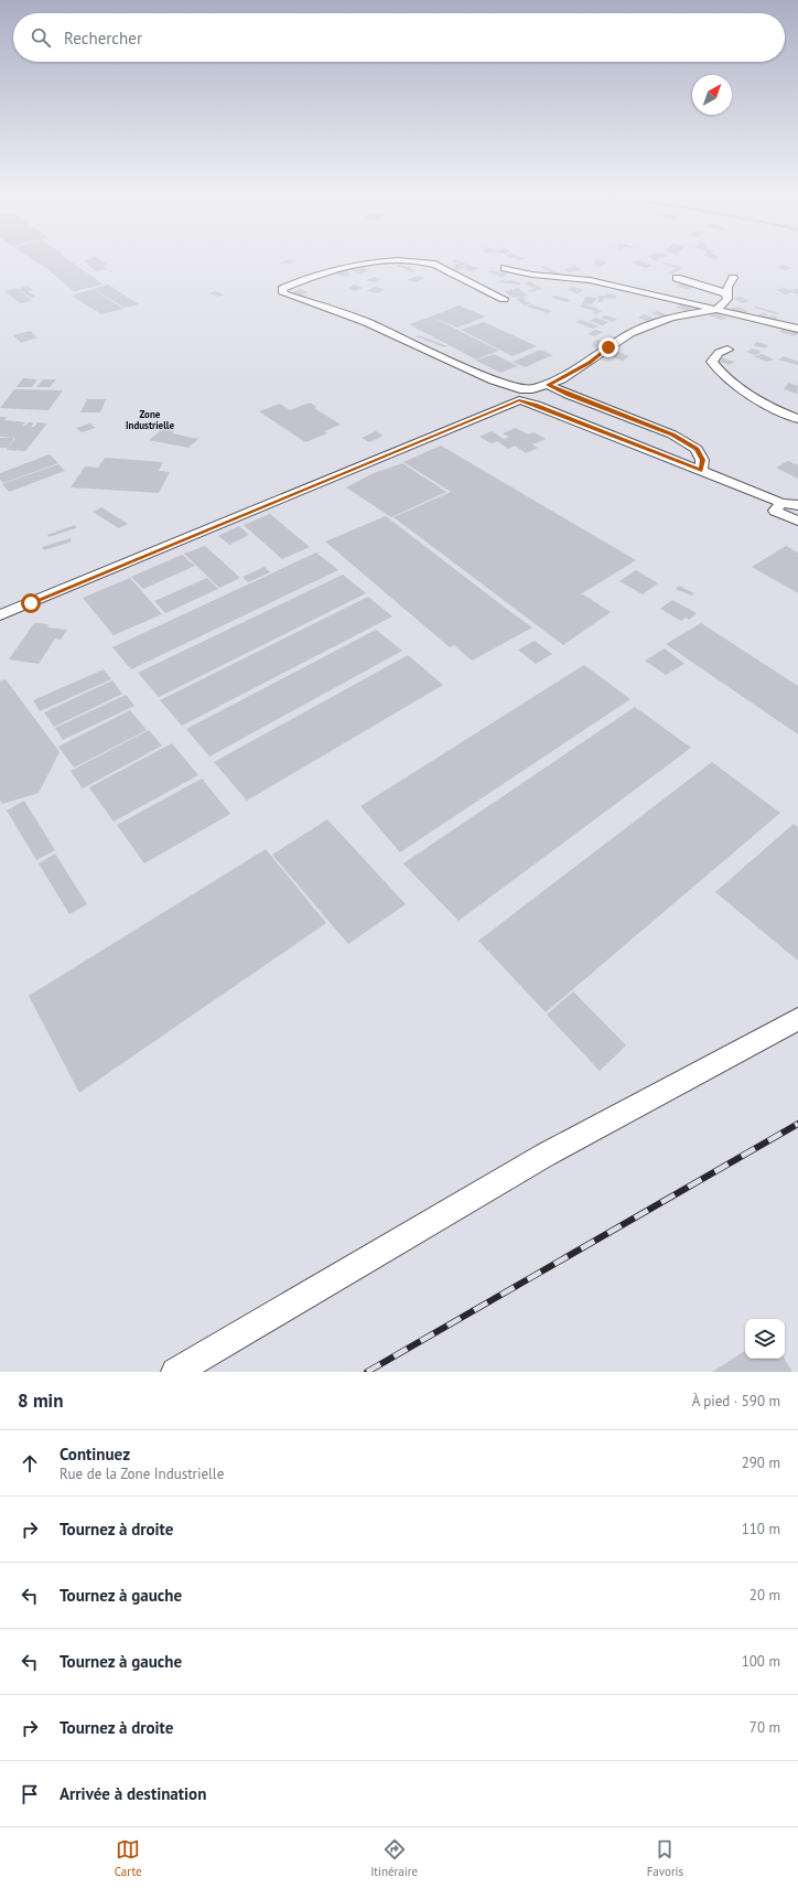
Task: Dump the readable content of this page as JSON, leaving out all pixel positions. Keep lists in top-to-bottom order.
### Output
{
  "districts": ["Zone Industrielle"],
  "north": "top right",
  "page": {
    "search": "Rechercher",
    "heading": ["8 min", "À pied · 590 m"],
    "list": [
      ["Continuez", "Rue de la Zone Industrielle", "290 m"],
      ["Tournez à droite", "110 m"],
      ["Tournez à gauche", "20 m"],
      ["Tournez à gauche", "100 m"],
      ["Tournez à droite", "70 m"],
      "Arrivée à destination"
    ],
    "nav": ["Carte", "Itinéraire", "Favoris"]
  }
}
